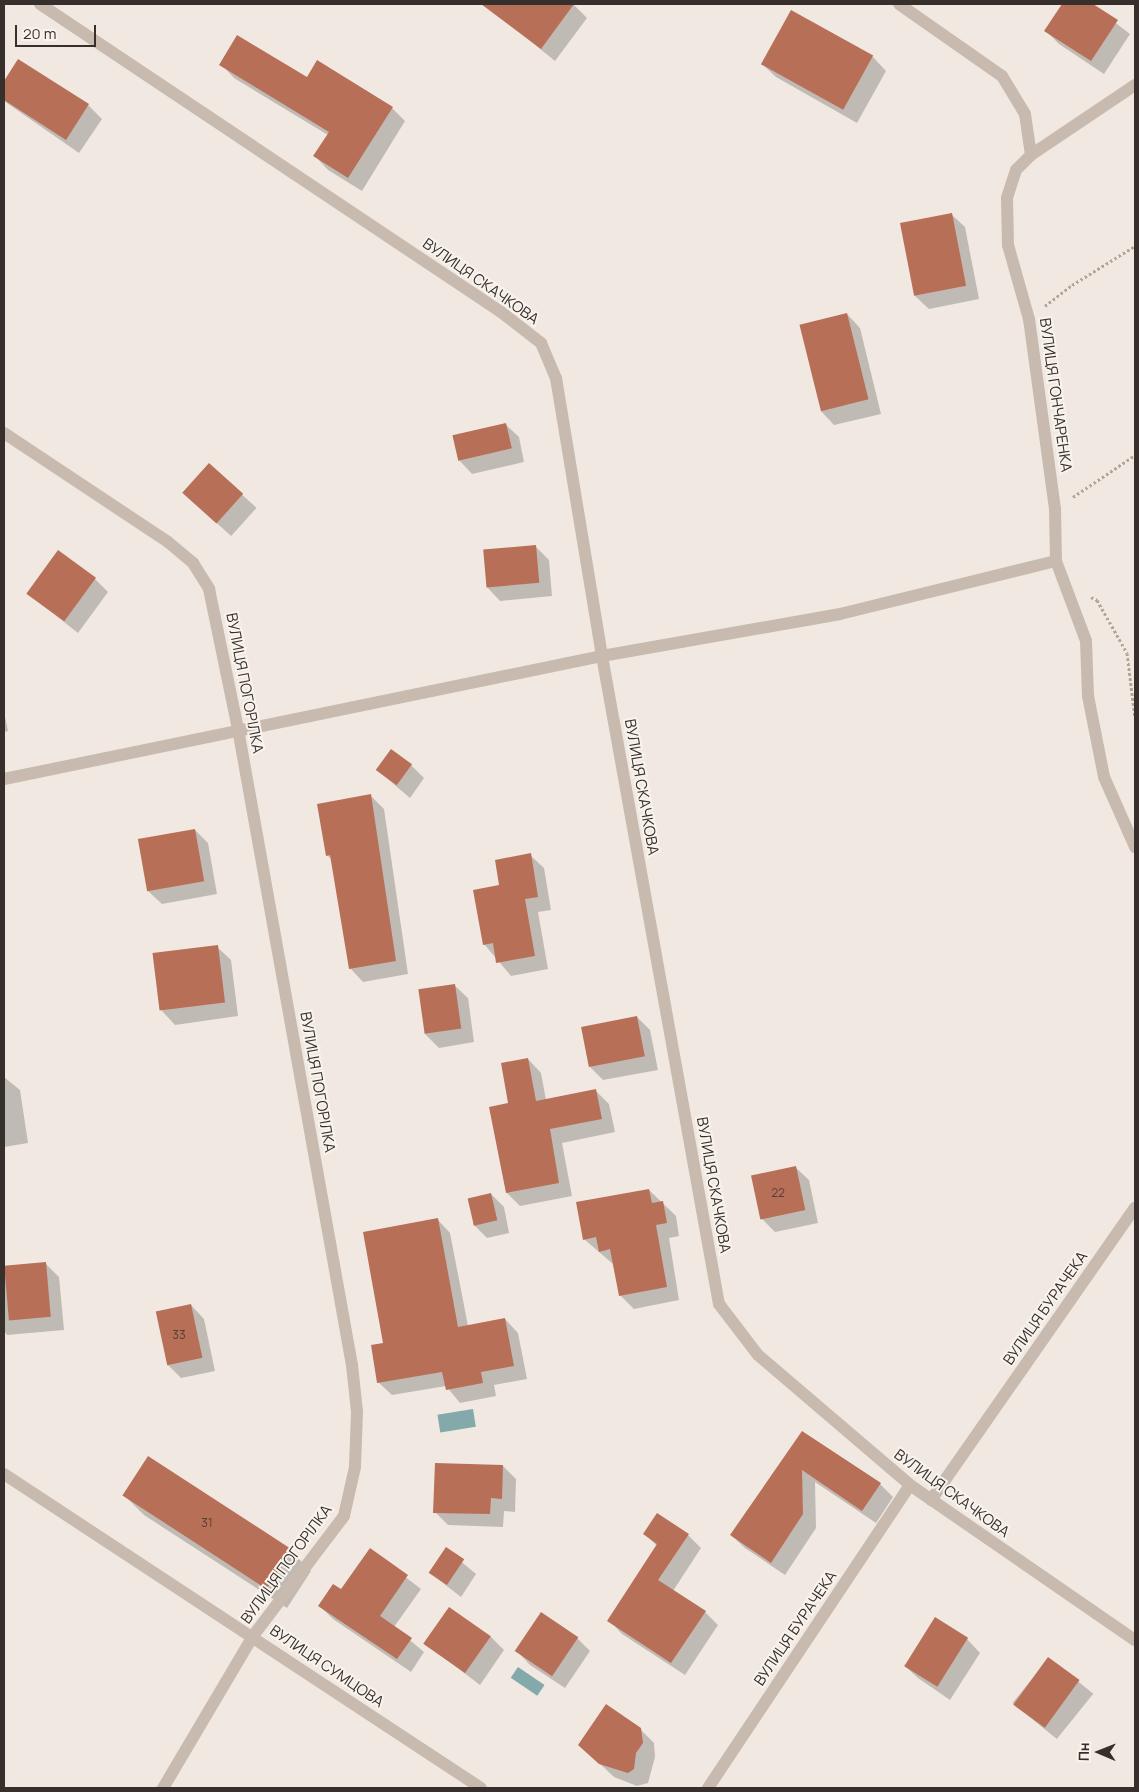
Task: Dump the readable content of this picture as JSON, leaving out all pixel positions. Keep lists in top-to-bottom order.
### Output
{
  "streets": {
    "street": [
      "ВУЛИЦЯ СКАЧКОВА",
      "ВУЛИЦЯ ГОНЧАРЕНКА",
      "ВУЛИЦЯ ПОГОРІЛКА",
      "ВУЛИЦЯ БУРАЧЕКА",
      "ВУЛИЦЯ СУМЦОВА"
    ]
  },
  "crossings": [
    ["ВУЛИЦЯ СКАЧКОВА", "ВУЛИЦЯ БУРАЧЕКА"],
    ["ВУЛИЦЯ ПОГОРІЛКА", "ВУЛИЦЯ СУМЦОВА"]
  ],
  "house_numbers": ["22", "33", "31"],
  "scale_bar": "20 m",
  "north": "left"
}
